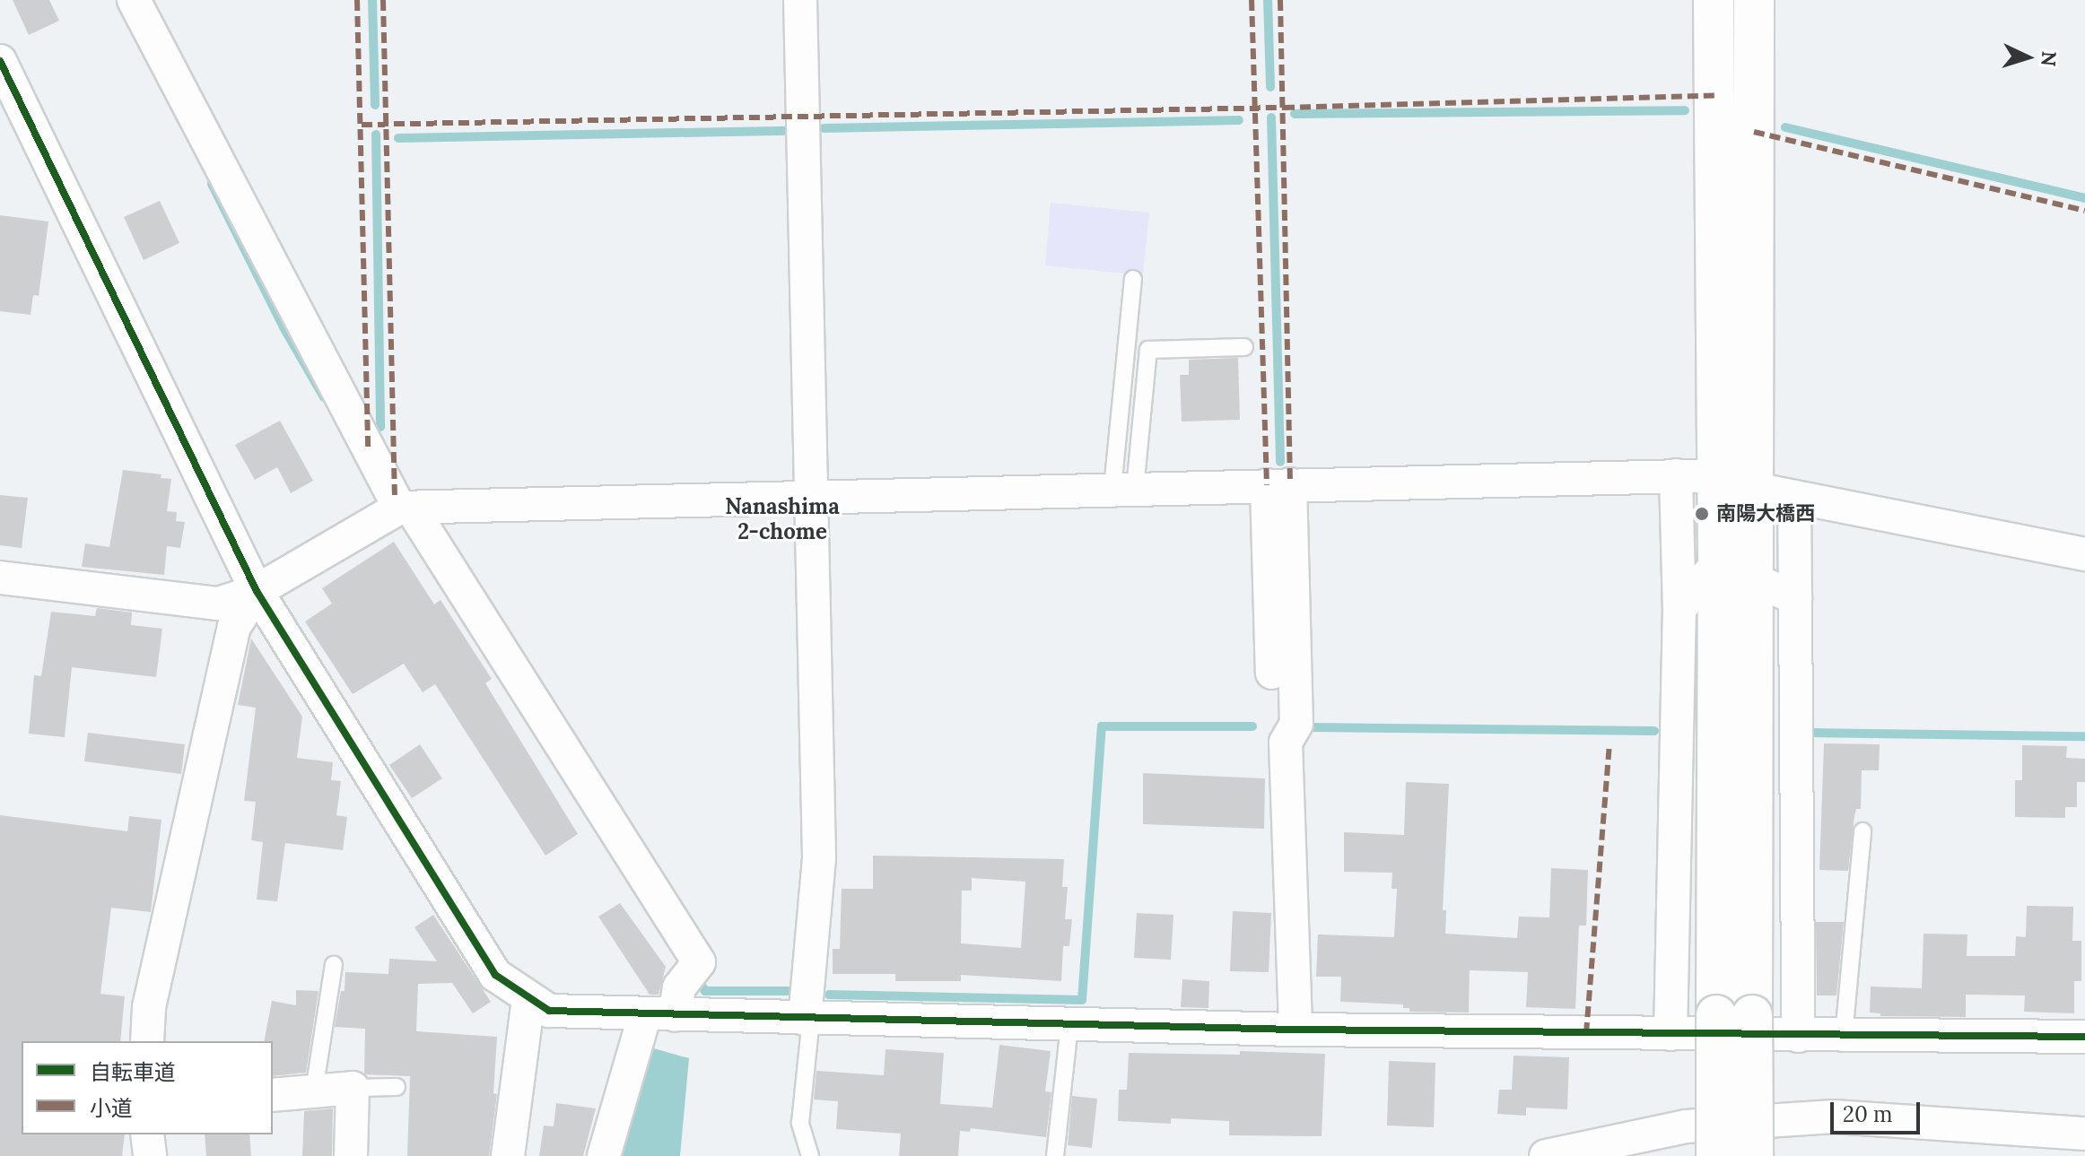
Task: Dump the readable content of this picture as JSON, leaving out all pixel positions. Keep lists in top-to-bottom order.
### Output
{
  "districts": ["Nanashima 2-chome"],
  "places": ["南陽大橋西"],
  "legend": ["自転車道", "小道"],
  "scale_bar": "20 m",
  "north": "right"
}
